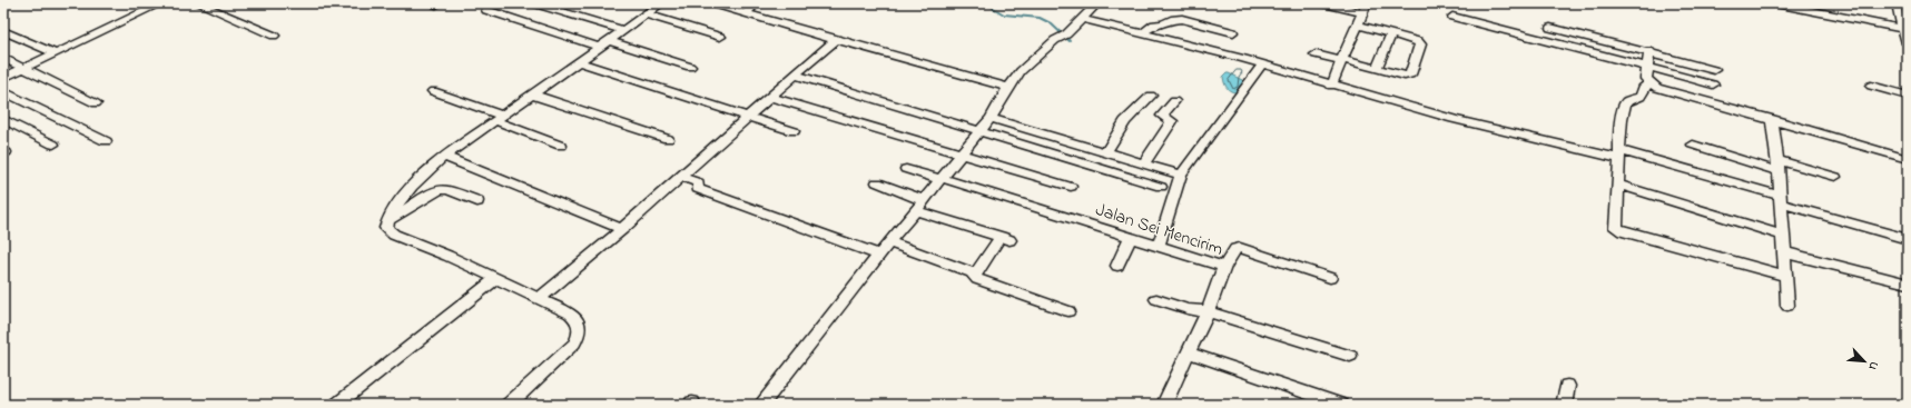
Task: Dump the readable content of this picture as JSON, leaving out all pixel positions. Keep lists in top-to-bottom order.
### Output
{
  "streets": {
    "street": ["Jalan Sei Mencirim"]
  },
  "north": "bottom right"
}
